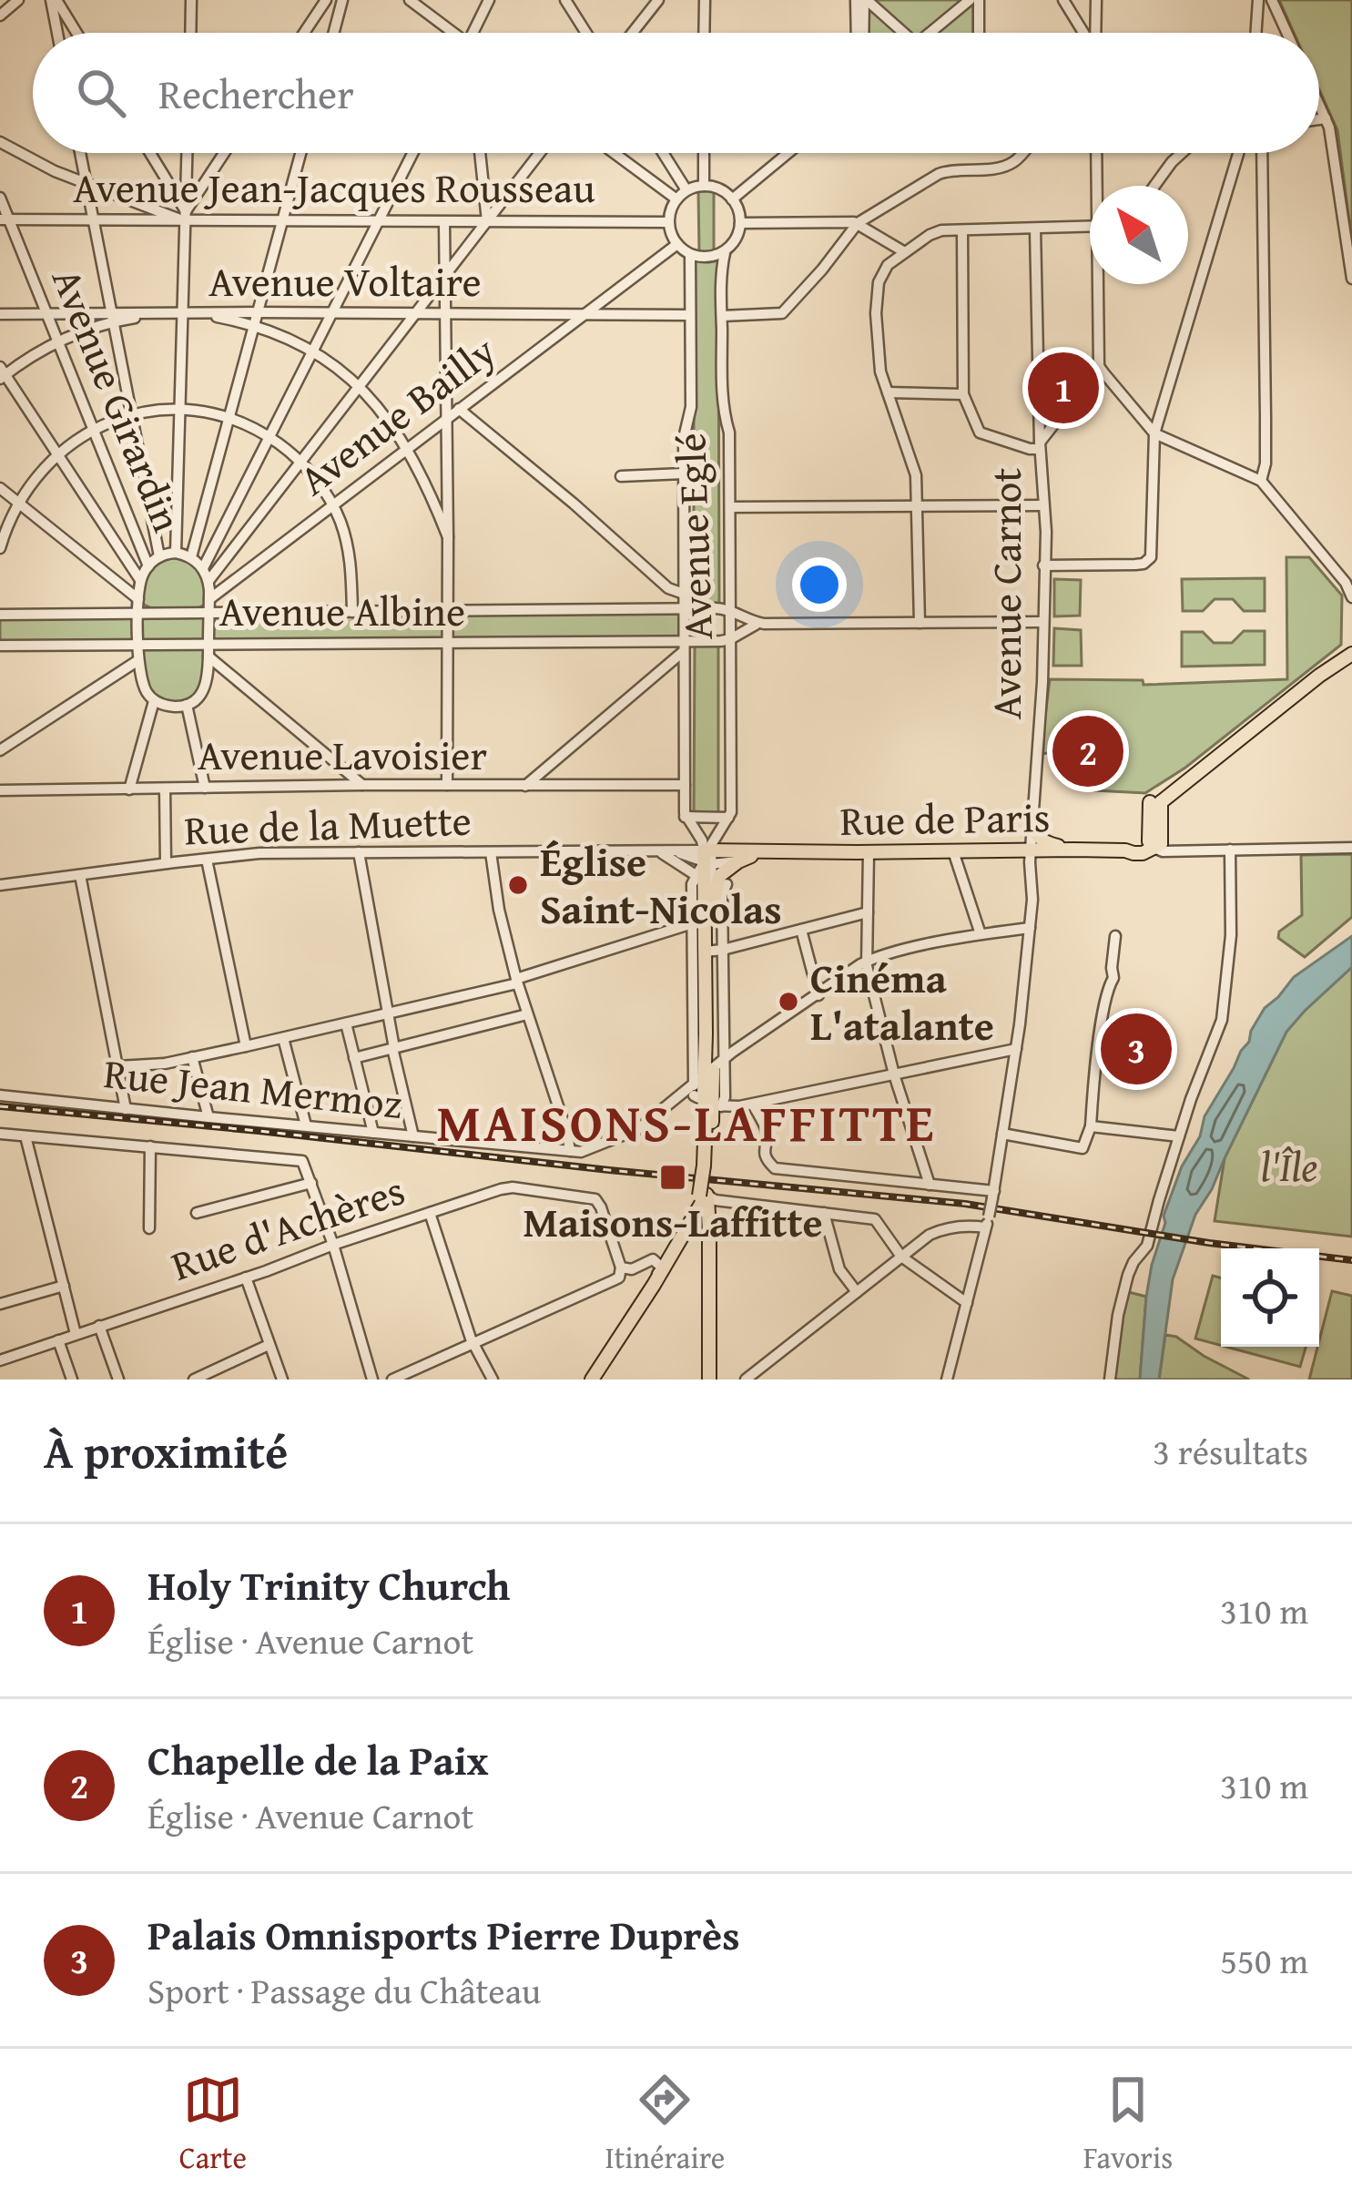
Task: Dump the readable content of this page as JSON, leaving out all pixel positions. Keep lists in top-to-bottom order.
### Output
{
  "streets": {
    "main road": ["Rue de Paris"],
    "street": [
      "Avenue Jean-Jacques Rousseau",
      "Avenue Voltaire",
      "Avenue Girardin",
      "Avenue Bailly",
      "Avenue Eglé",
      "Avenue Carnot",
      "Avenue Albine",
      "Avenue Lavoisier",
      "Rue de la Muette",
      "Rue Jean Mermoz",
      "Rue d'Achères"
    ]
  },
  "crossings": [
    ["Avenue Jean-Jacques Rousseau", "Avenue Girardin"],
    ["Avenue Jean-Jacques Rousseau", "Avenue Bailly"],
    ["Avenue Jean-Jacques Rousseau", "Avenue Eglé"],
    ["Avenue Voltaire", "Avenue Girardin"],
    ["Avenue Voltaire", "Avenue Bailly"],
    ["Avenue Voltaire", "Avenue Eglé"],
    ["Avenue Bailly", "Avenue Eglé"],
    ["Avenue Eglé", "Avenue Albine"],
    ["Avenue Eglé", "Avenue Lavoisier"],
    ["Avenue Eglé", "Rue de Paris"],
    ["Avenue Eglé", "Rue de la Muette"],
    ["Avenue Carnot", "Rue de Paris"],
    ["Rue de Paris", "Rue de la Muette"]
  ],
  "districts": ["MAISONS-LAFFITTE"],
  "parks": ["l'Île"],
  "places": {
    "other": ["Église Saint-Nicolas", "Cinéma L'atalante"],
    "transit": ["Maisons-Laffitte"]
  },
  "north": "top left",
  "page": {
    "search": "Rechercher",
    "pins": ["1", "2", "3"],
    "heading": ["À proximité", "3 résultats"],
    "list": [
      {
        "mark": "1",
        "name": "Holy Trinity Church",
        "note": "Église · Avenue Carnot",
        "value": "310 m"
      },
      {
        "mark": "2",
        "name": "Chapelle de la Paix",
        "note": "Église · Avenue Carnot",
        "value": "310 m"
      },
      {
        "mark": "3",
        "name": "Palais Omnisports Pierre Duprès",
        "note": "Sport · Passage du Château",
        "value": "550 m"
      }
    ],
    "nav": ["Carte", "Itinéraire", "Favoris"]
  }
}
